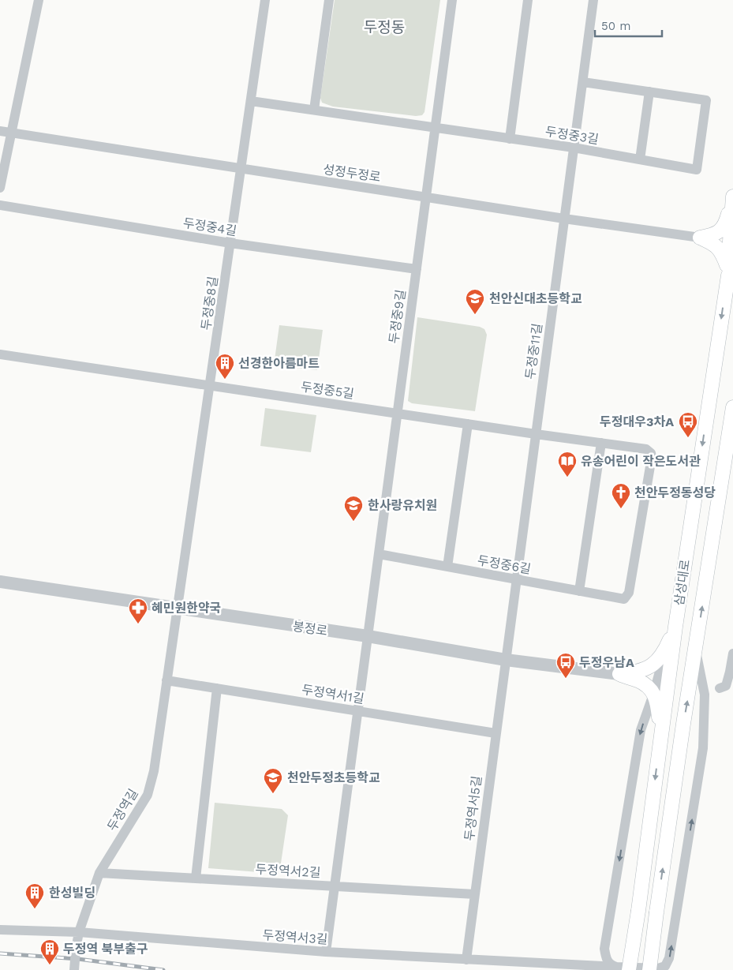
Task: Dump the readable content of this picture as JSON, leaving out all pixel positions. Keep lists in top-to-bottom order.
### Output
{
  "streets": {
    "main road": ["삼성대로"],
    "street": [
      "두정중3길",
      "성정두정로",
      "두정중4길",
      "두정중8길",
      "두정중9길",
      "두정중11길",
      "두정중5길",
      "두정중6길",
      "봉정로",
      "두정역서1길",
      "두정역서5길",
      "두정역길",
      "두정역서2길",
      "두정역서3길"
    ]
  },
  "crossings": [
    ["두정중3길", "두정중8길"],
    ["두정중3길", "두정중9길"],
    ["두정중3길", "두정중11길"],
    ["성정두정로", "두정중8길"],
    ["성정두정로", "두정중9길"],
    ["성정두정로", "두정중11길"],
    ["두정중4길", "두정중8길"],
    ["두정중4길", "두정중9길"],
    ["두정중8길", "두정중5길"],
    ["두정중8길", "봉정로"],
    ["두정중8길", "두정역길"],
    ["두정중9길", "두정중5길"],
    ["두정중9길", "두정중6길"],
    ["두정중9길", "봉정로"],
    ["두정중9길", "두정역서1길"],
    ["두정중9길", "두정역서2길"],
    ["두정중9길", "두정역서3길"],
    ["두정중11길", "두정중5길"],
    ["두정중11길", "두정중6길"],
    ["두정중11길", "봉정로"],
    ["두정중11길", "두정역서5길"],
    ["두정중5길", "두정중6길"],
    ["삼성대로", "두정역서3길"],
    ["봉정로", "두정역서5길"],
    ["봉정로", "두정역길"],
    ["두정역서1길", "두정역서5길"],
    ["두정역서1길", "두정역길"],
    ["두정역서5길", "두정역서2길"],
    ["두정역서5길", "두정역서3길"],
    ["두정역길", "두정역서2길"],
    ["두정역길", "두정역서3길"]
  ],
  "districts": ["두정동"],
  "places": {
    "school or university": ["천안신대초등학교", "한사랑유치원", "천안두정초등학교"],
    "building": ["선경한아름마트", "한성빌딩", "두정역 북부출구"],
    "bus stop": ["두정대우3차A", "두정우남A"],
    "library": ["유송어린이 작은도서관"],
    "church": ["천안두정동성당"],
    "pharmacy": ["혜민원한약국"]
  },
  "scale_bar": "50 m"
}
